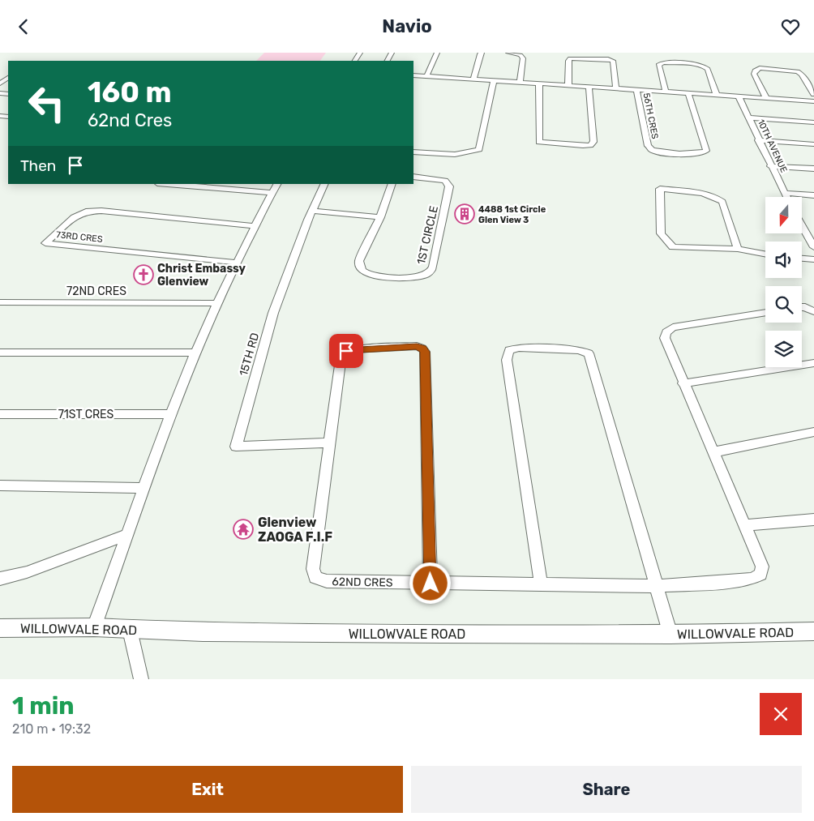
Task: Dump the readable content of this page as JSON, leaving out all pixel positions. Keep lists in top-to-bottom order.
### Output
{
  "streets": {
    "street": [
      "56TH CRES",
      "10TH AVENUE",
      "1ST CIRCLE",
      "73RD CRES",
      "72ND CRES",
      "15TH RD",
      "71ST CRES",
      "62ND CRES",
      "WILLOWVALE ROAD"
    ]
  },
  "crossings": [
    ["15TH RD", "62ND CRES"]
  ],
  "places": {
    "building": ["4488 1st Circle Glen View 3"],
    "church": ["Christ Embassy Glenview"],
    "temple": ["Glenview ZAOGA F.I.F"]
  },
  "north": "bottom",
  "page": {
    "header": "Navio",
    "turn": ["160 m", "62nd Cres"],
    "then": "Then",
    "heading": ["1 min", "210 m · 19:32"],
    "buttons": ["Exit", "Share"]
  }
}
